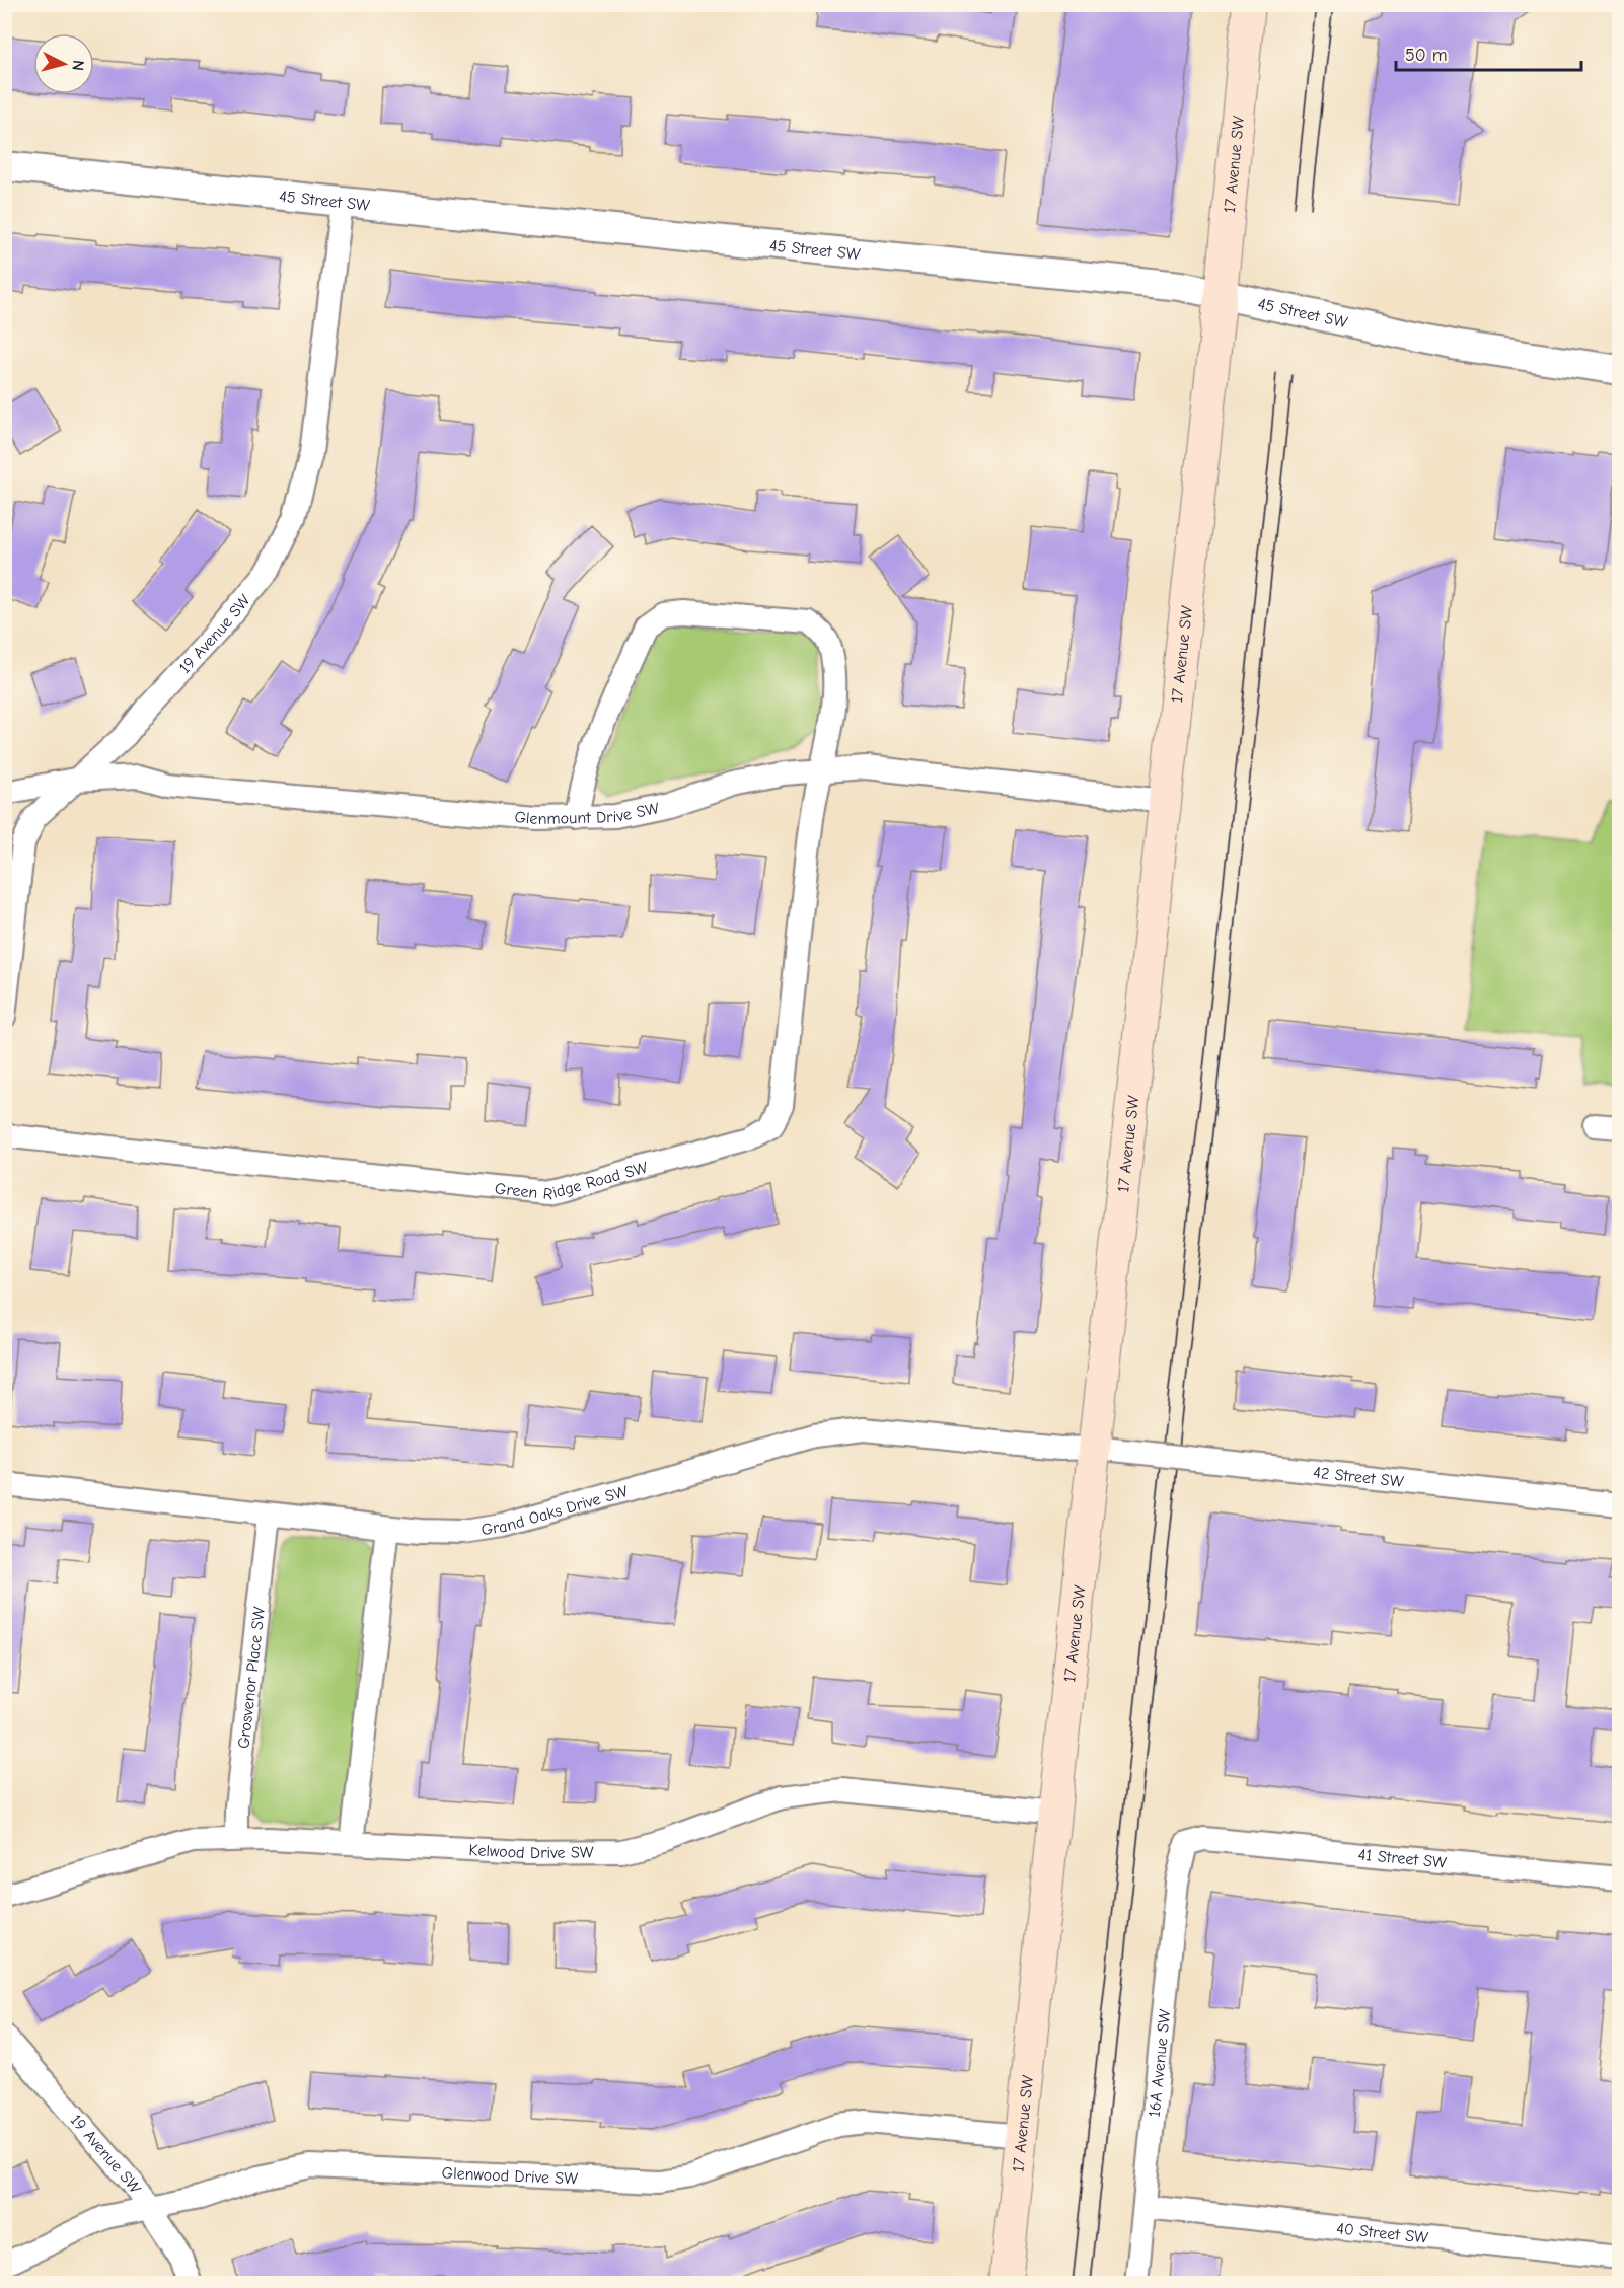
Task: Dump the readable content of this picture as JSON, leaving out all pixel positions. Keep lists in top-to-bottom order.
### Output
{
  "streets": {
    "main road": ["17 Avenue SW"],
    "street": [
      "45 Street SW",
      "19 Avenue SW",
      "Glenmount Drive SW",
      "Green Ridge Road SW",
      "42 Street SW",
      "Grand Oaks Drive SW",
      "Grosvenor Place SW",
      "Kelwood Drive SW",
      "41 Street SW",
      "16A Avenue SW",
      "Glenwood Drive SW",
      "40 Street SW"
    ]
  },
  "crossings": [
    ["17 Avenue SW", "45 Street SW"],
    ["17 Avenue SW", "Glenmount Drive SW"],
    ["17 Avenue SW", "42 Street SW"],
    ["17 Avenue SW", "Grand Oaks Drive SW"],
    ["17 Avenue SW", "Kelwood Drive SW"],
    ["17 Avenue SW", "Glenwood Drive SW"],
    ["45 Street SW", "19 Avenue SW"],
    ["19 Avenue SW", "Glenmount Drive SW"],
    ["19 Avenue SW", "Glenwood Drive SW"],
    ["Glenmount Drive SW", "Green Ridge Road SW"],
    ["42 Street SW", "Grand Oaks Drive SW"],
    ["Grand Oaks Drive SW", "Grosvenor Place SW"],
    ["Grosvenor Place SW", "Kelwood Drive SW"],
    ["41 Street SW", "16A Avenue SW"],
    ["16A Avenue SW", "40 Street SW"]
  ],
  "scale_bar": "50 m",
  "north": "right"
}
